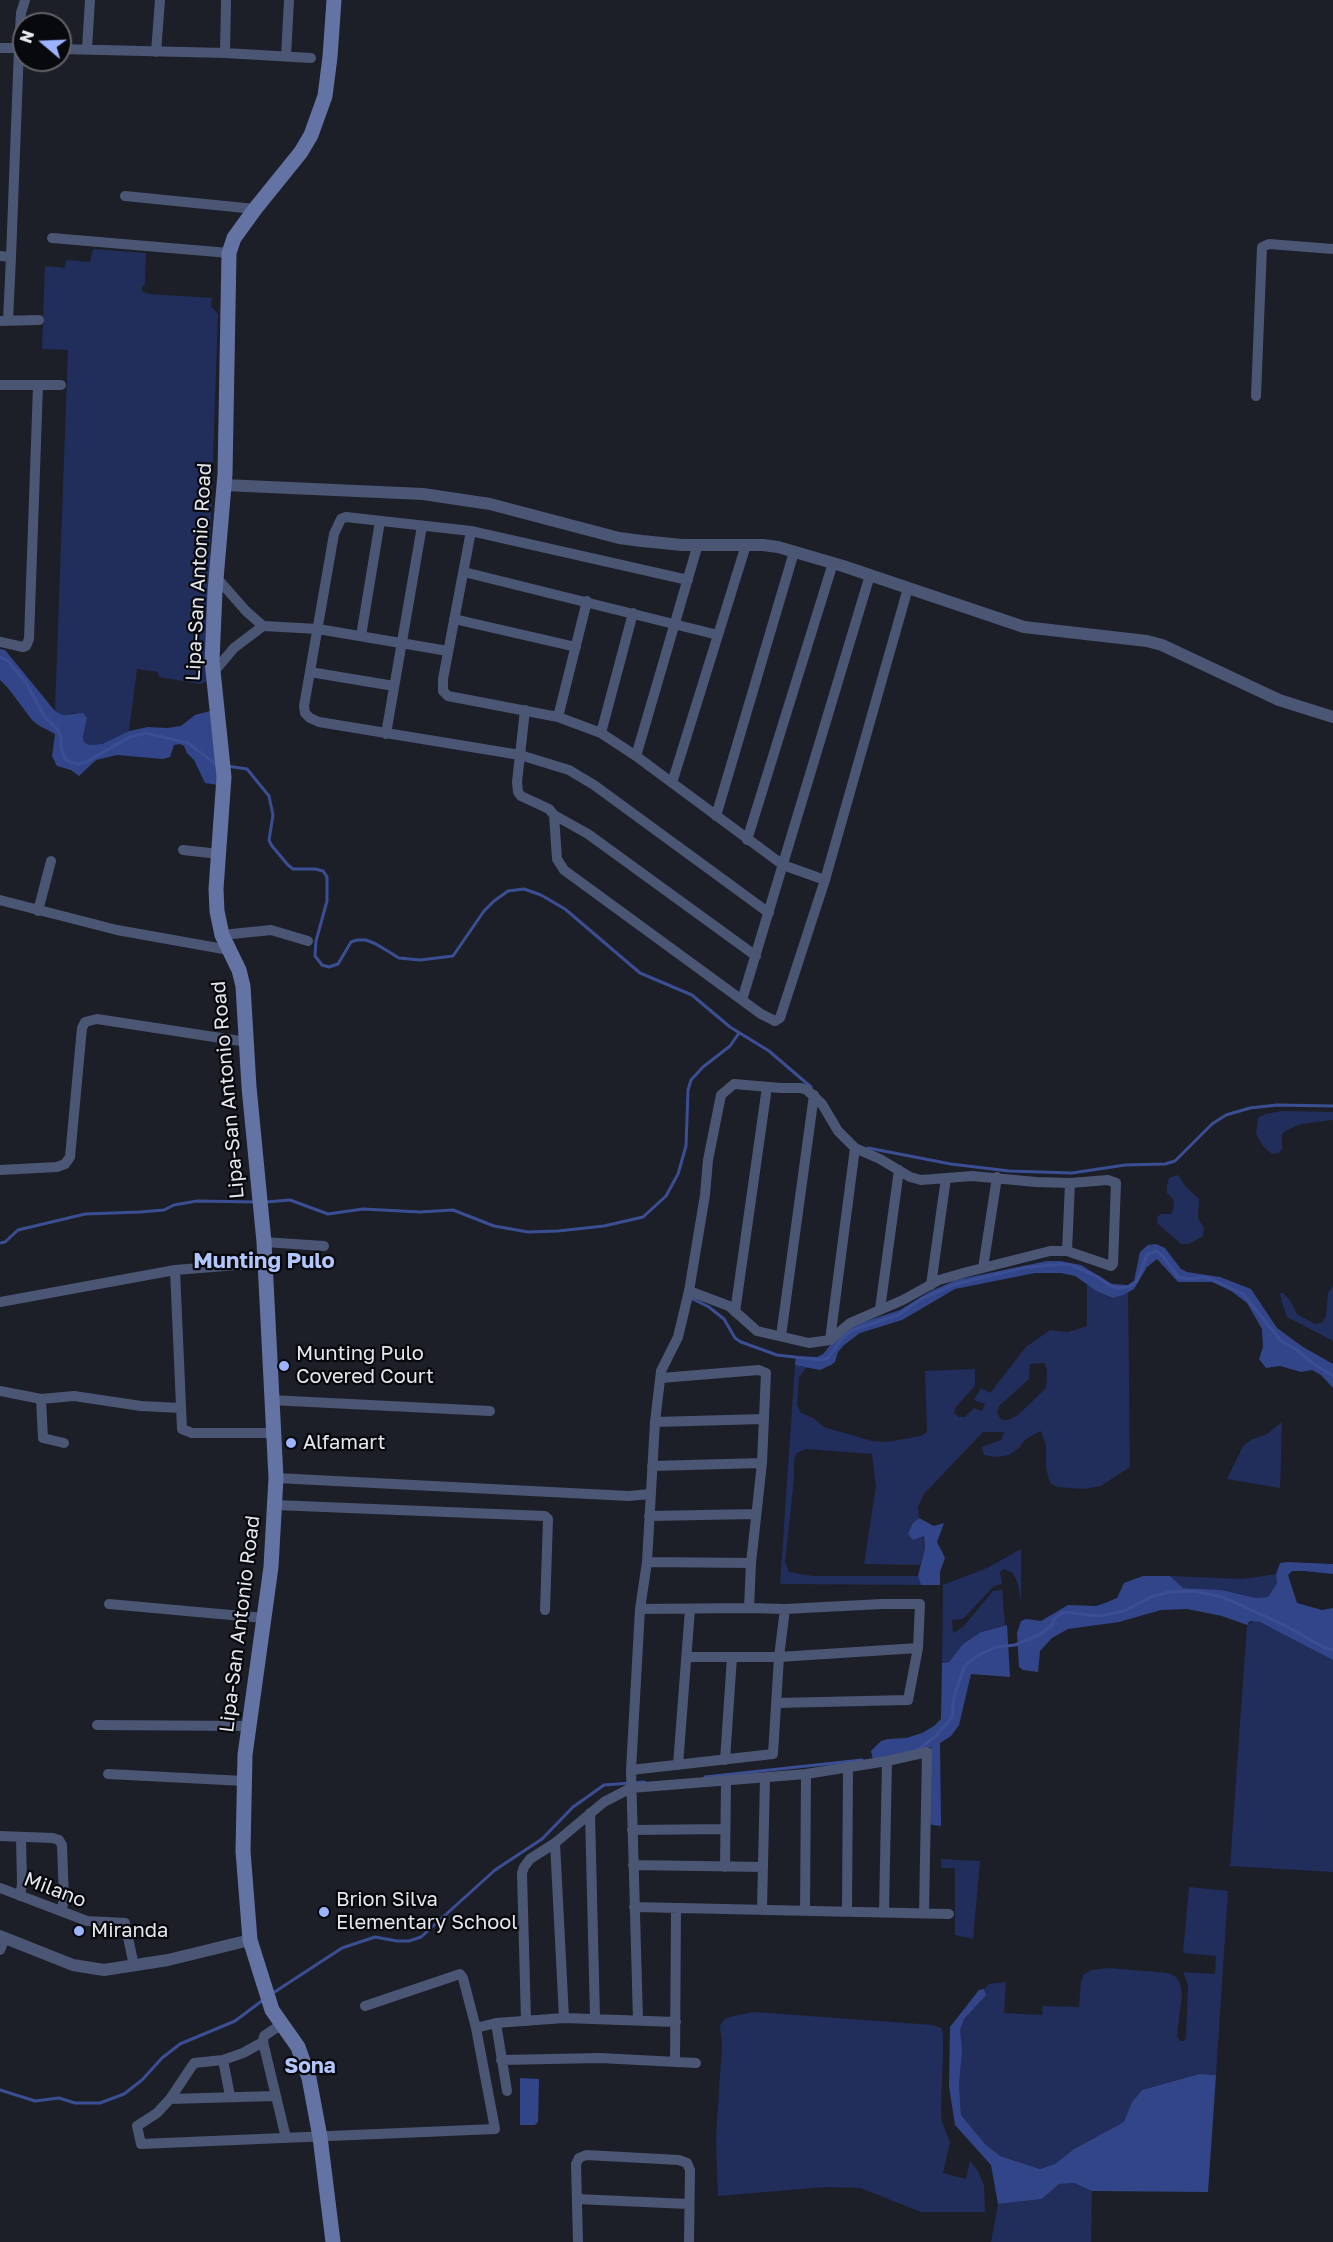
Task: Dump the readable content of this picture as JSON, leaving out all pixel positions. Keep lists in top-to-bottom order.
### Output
{
  "streets": {
    "main road": ["Lipa-San Antonio Road"],
    "street": ["Milano"]
  },
  "districts": ["Munting Pulo", "Sona"],
  "places": [
    "Munting Pulo Covered Court",
    "Alfamart",
    "Brion Silva Elementary School",
    "Miranda"
  ],
  "north": "left"
}
